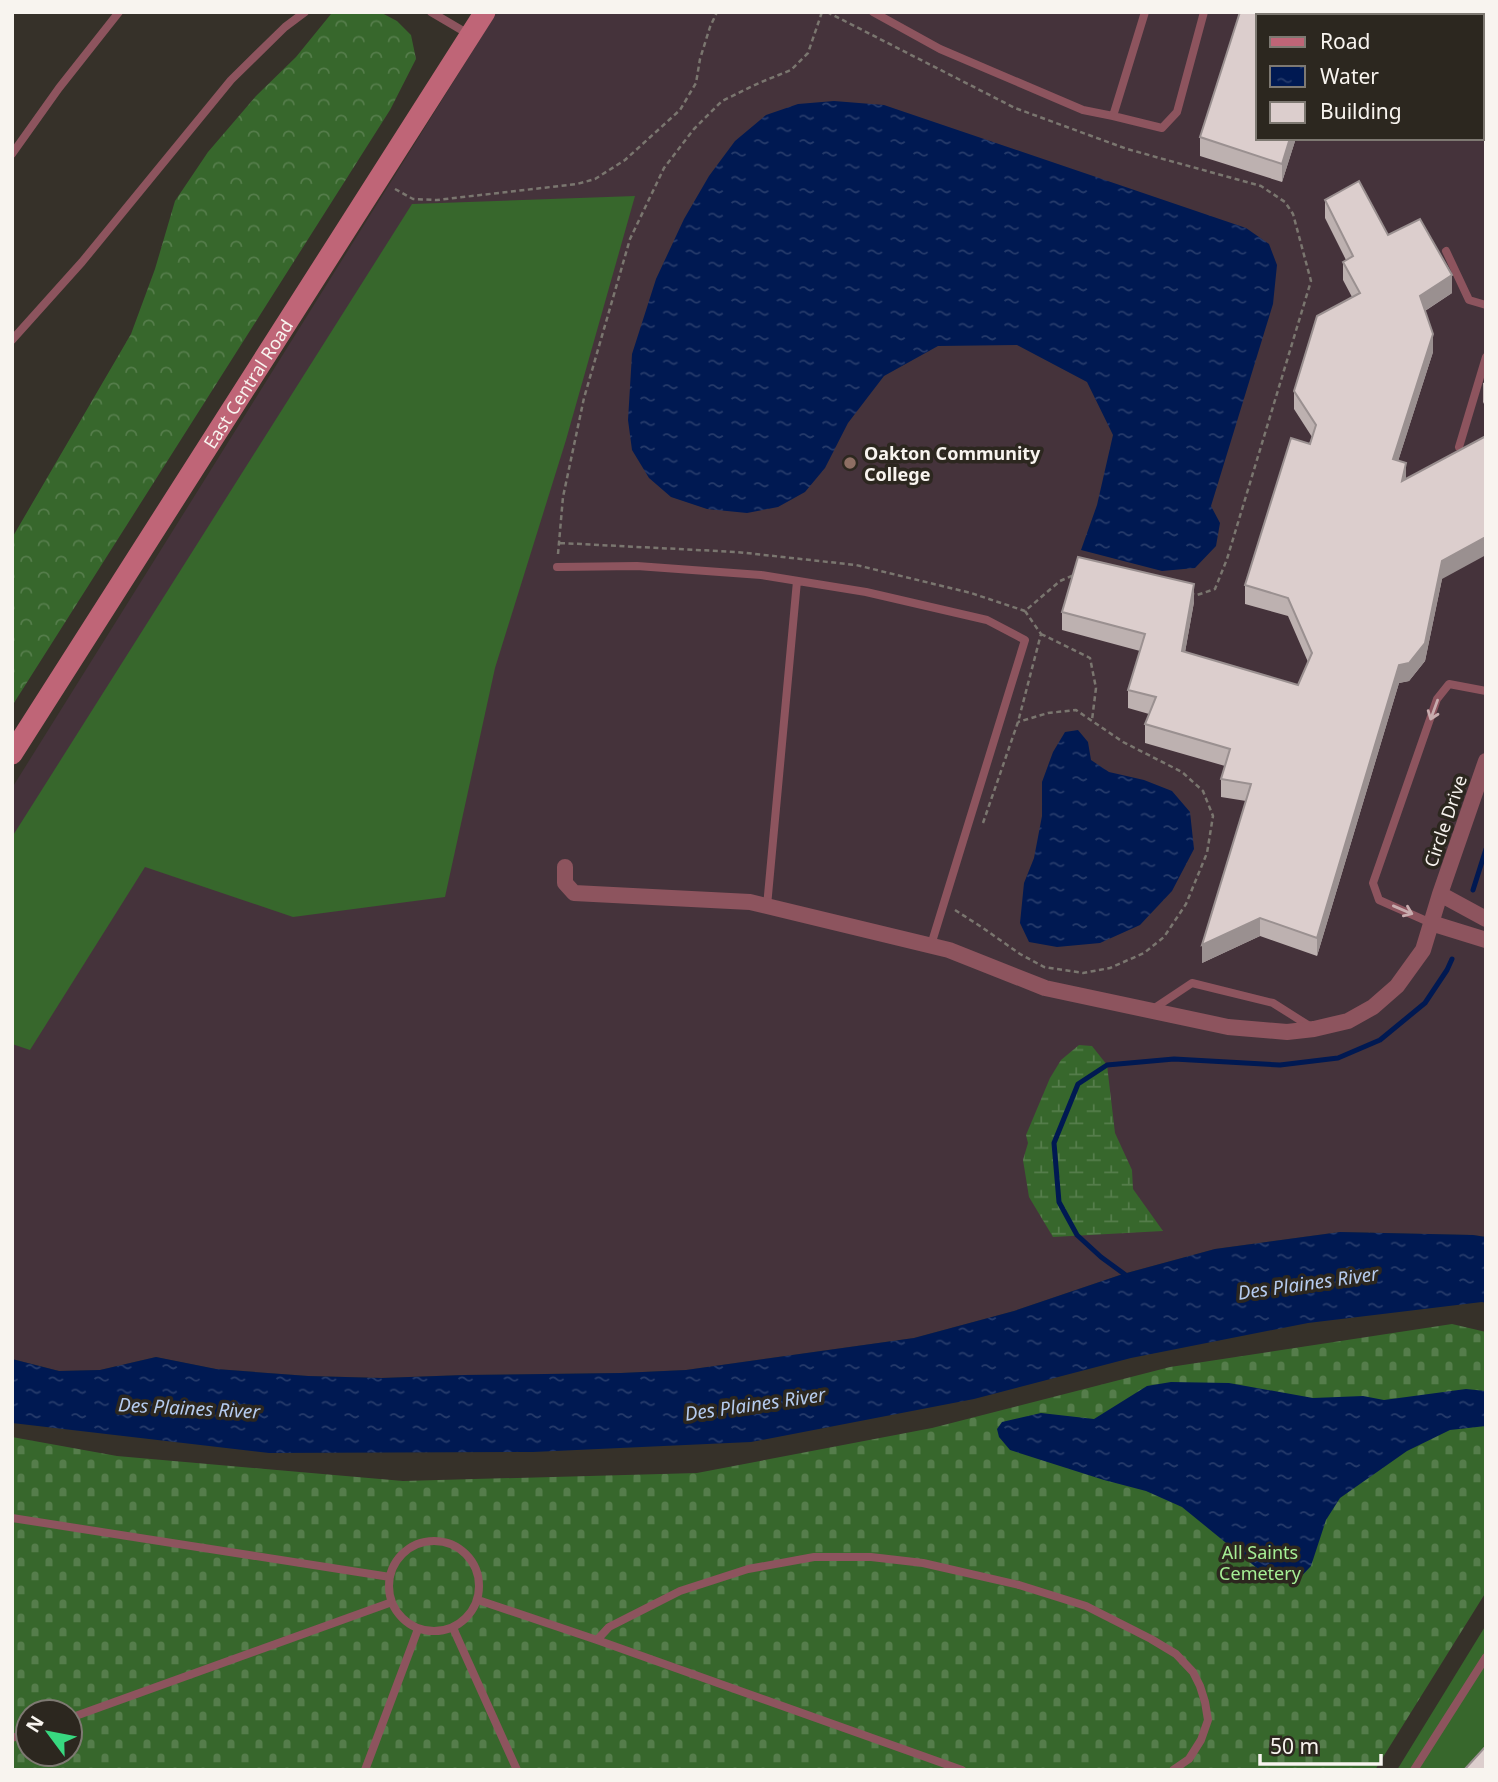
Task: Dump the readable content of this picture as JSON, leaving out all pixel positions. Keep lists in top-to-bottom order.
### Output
{
  "streets": {
    "main road": ["East Central Road"],
    "street": ["Circle Drive"]
  },
  "water": ["Des Plaines River"],
  "parks": ["All Saints Cemetery"],
  "places": ["Oakton Community College"],
  "legend": ["Road", "Water", "Building"],
  "scale_bar": "50 m",
  "north": "top left"
}
